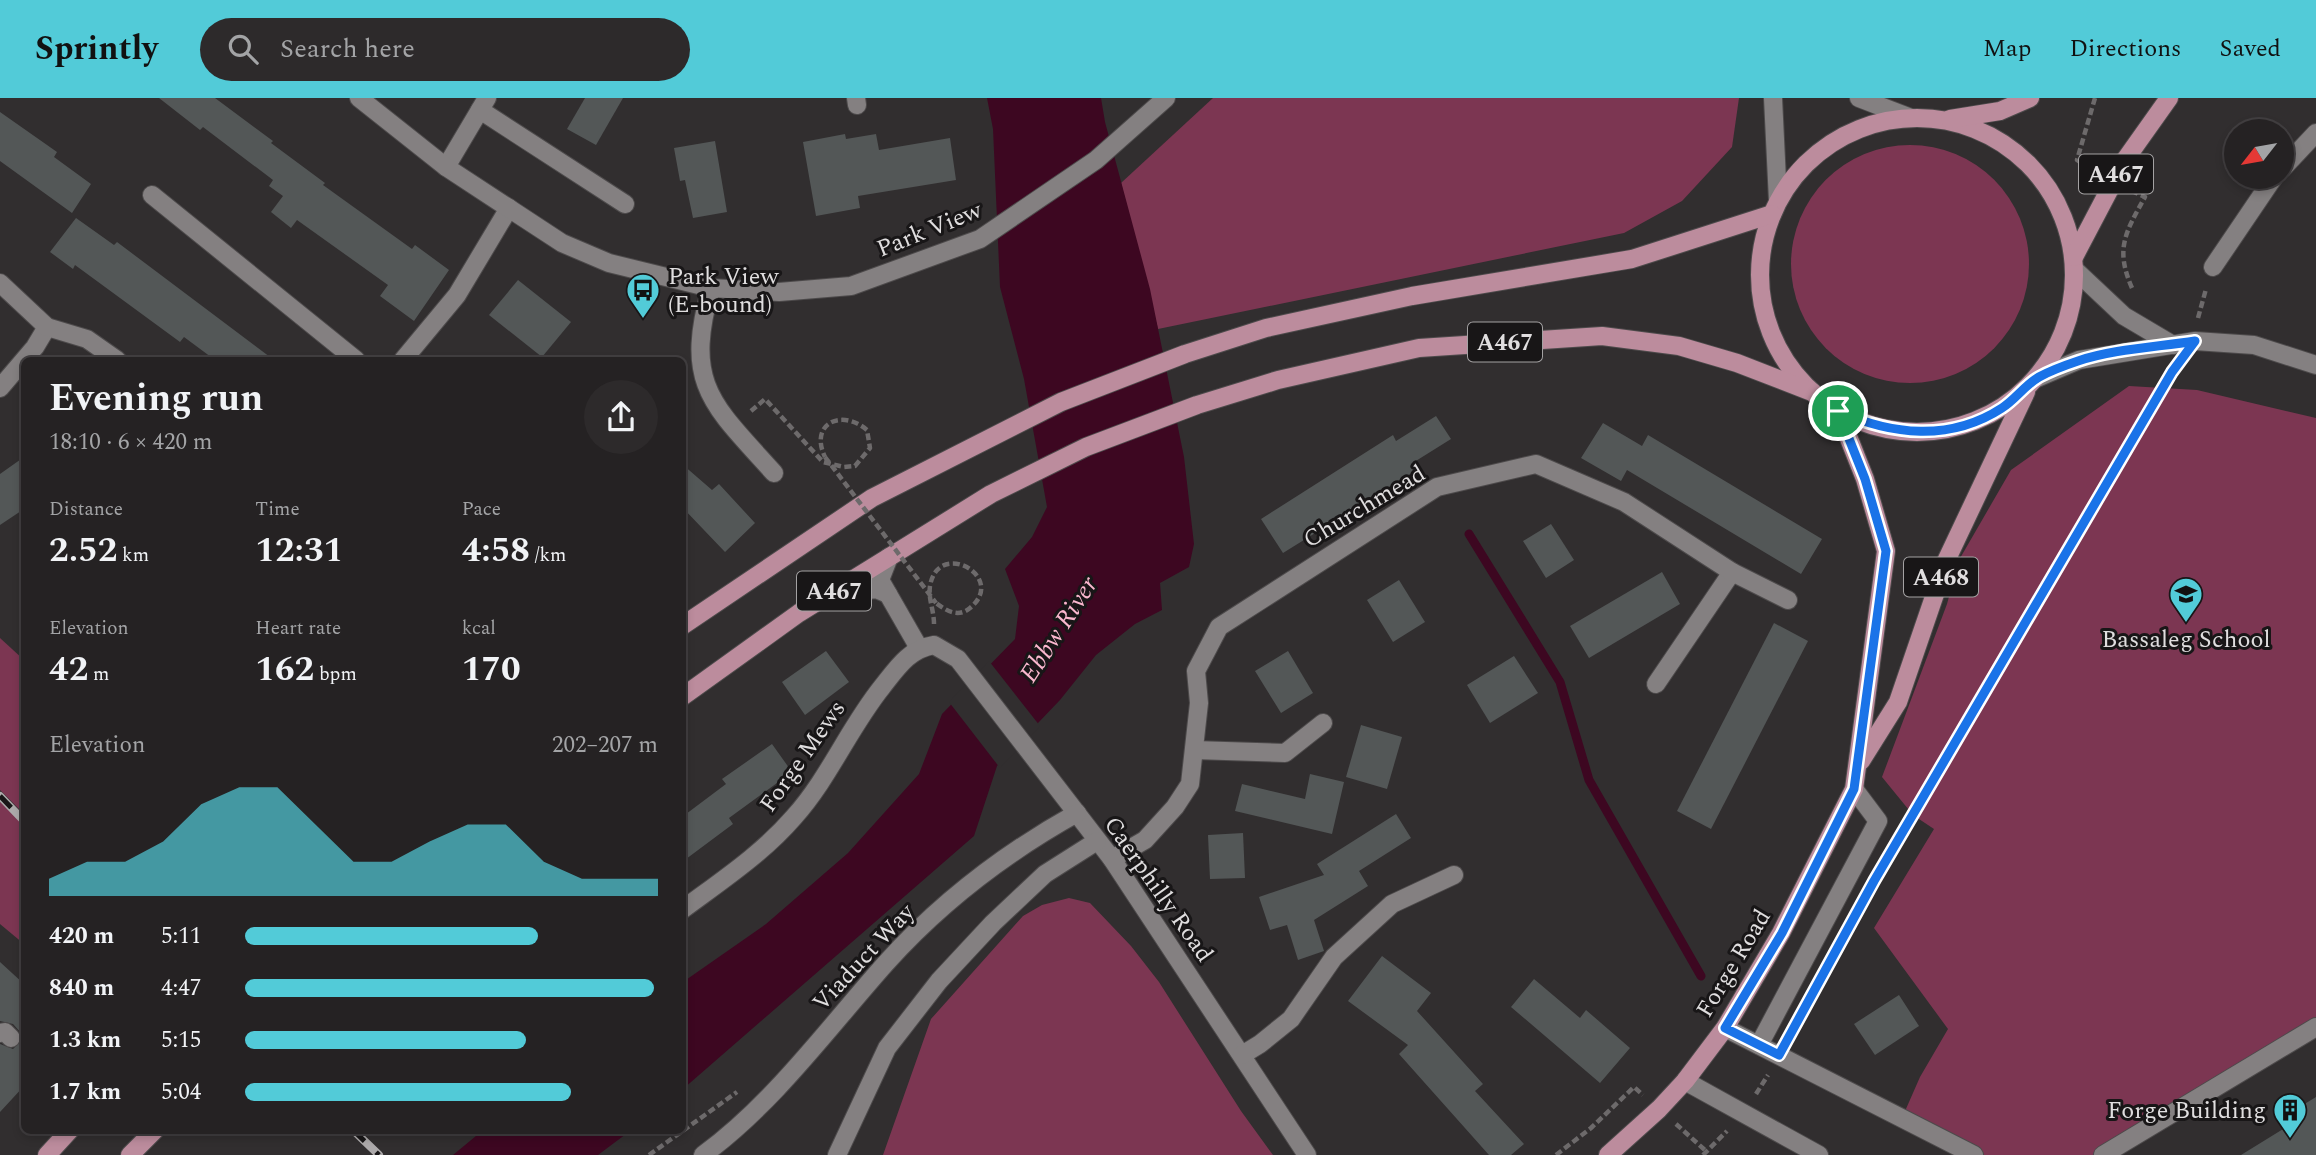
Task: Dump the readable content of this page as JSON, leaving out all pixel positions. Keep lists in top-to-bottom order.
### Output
{
  "streets": {
    "main road": ["A467", "A468", "Forge Road"],
    "street": [
      "Park View",
      "Churchmead",
      "Forge Mews",
      "Caerphilly Road",
      "Viaduct Way"
    ]
  },
  "crossings": [
    ["Churchmead", "Caerphilly Road"],
    ["Forge Mews", "Caerphilly Road"],
    ["Caerphilly Road", "Viaduct Way"]
  ],
  "water": ["Ebbw River"],
  "places": {
    "bus stop": ["Park View (E-bound)"],
    "school or university": ["Bassaleg School"],
    "building": ["Forge Building"]
  },
  "north": "bottom left",
  "page": {
    "header": "Sprintly",
    "search": "Search here",
    "nav": ["Map", "Directions", "Saved"],
    "heading": ["Evening run", "18:10 · 6 × 420 m"],
    "stats": [
      ["Distance", "2.52 km"],
      ["Time", "12:31"],
      ["Pace", "4:58 /km"],
      ["Elevation", "42 m"],
      ["Heart rate", "162 bpm"],
      ["kcal", "170"]
    ],
    "chart": ["Elevation", "202–207 m"],
    "list": [
      {
        "name": "420 m",
        "note": "5:11"
      },
      {
        "name": "840 m",
        "note": "4:47"
      },
      {
        "name": "1.3 km",
        "note": "5:15"
      },
      {
        "name": "1.7 km",
        "note": "5:04"
      }
    ]
  }
}
